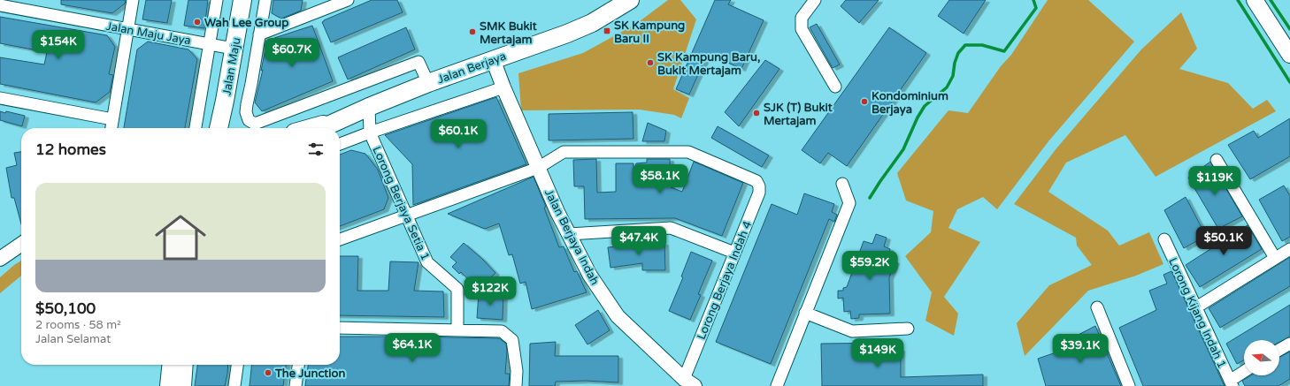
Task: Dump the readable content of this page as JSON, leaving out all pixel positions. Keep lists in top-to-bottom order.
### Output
{
  "streets": {
    "main road": ["Jalan Maju", "Jalan Berjaya"],
    "street": [
      "Jalan Maju Jaya",
      "Lorong Berjaya Setia 1",
      "Jalan Berjaya Indah",
      "Lorong Berjaya Indah 4",
      "Lorong Kijang Indah 1"
    ]
  },
  "crossings": [
    ["Jalan Maju Jaya", "Jalan Maju"],
    ["Jalan Maju", "Jalan Berjaya"],
    ["Jalan Berjaya", "Lorong Berjaya Setia 1"],
    ["Jalan Berjaya", "Jalan Berjaya Indah"],
    ["Jalan Berjaya Indah", "Lorong Berjaya Indah 4"]
  ],
  "places": {
    "other": [
      "Wah Lee Group",
      "SMK Bukit Mertajam",
      "SK Kampung Baru, Bukit Mertajam",
      "Kondominium Berjaya",
      "SJK (T) Bukit Mertajam",
      "The Junction"
    ],
    "transit": ["SK Kampung Baru II"]
  },
  "north": "left",
  "page": {
    "price": [
      "$154K",
      "$60.7K",
      "$60.1K",
      "$58.1K",
      "$119K",
      "$47.4K",
      "$50.1K",
      "$59.2K",
      "$122K",
      "$64.1K",
      "$39.1K",
      "$149K"
    ],
    "heading": "12 homes",
    "list": [
      {
        "name": "$50,100",
        "note": "2 rooms · 58 m² · Jalan Selamat"
      }
    ]
  }
}
